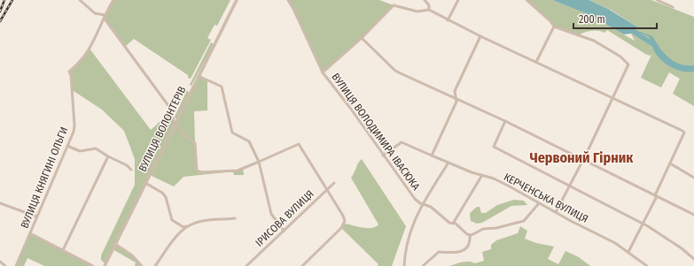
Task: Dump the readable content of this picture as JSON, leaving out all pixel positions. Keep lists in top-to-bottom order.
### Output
{
  "streets": {
    "street": [
      "ВУЛИЦЯ ВОЛОНТЕРІВ",
      "ВУЛИЦЯ ВОЛОДИМИРА ІВАСЮКА",
      "ВУЛИЦЯ КНЯГИНІ ОЛЬГИ",
      "КЕРЧЕНСЬКА ВУЛИЦЯ",
      "ІРИСОВА ВУЛИЦЯ"
    ]
  },
  "crossings": [
    ["ВУЛИЦЯ ВОЛОДИМИРА ІВАСЮКА", "КЕРЧЕНСЬКА ВУЛИЦЯ"]
  ],
  "districts": ["Червоний Гірник"],
  "scale_bar": "200 m"
}
